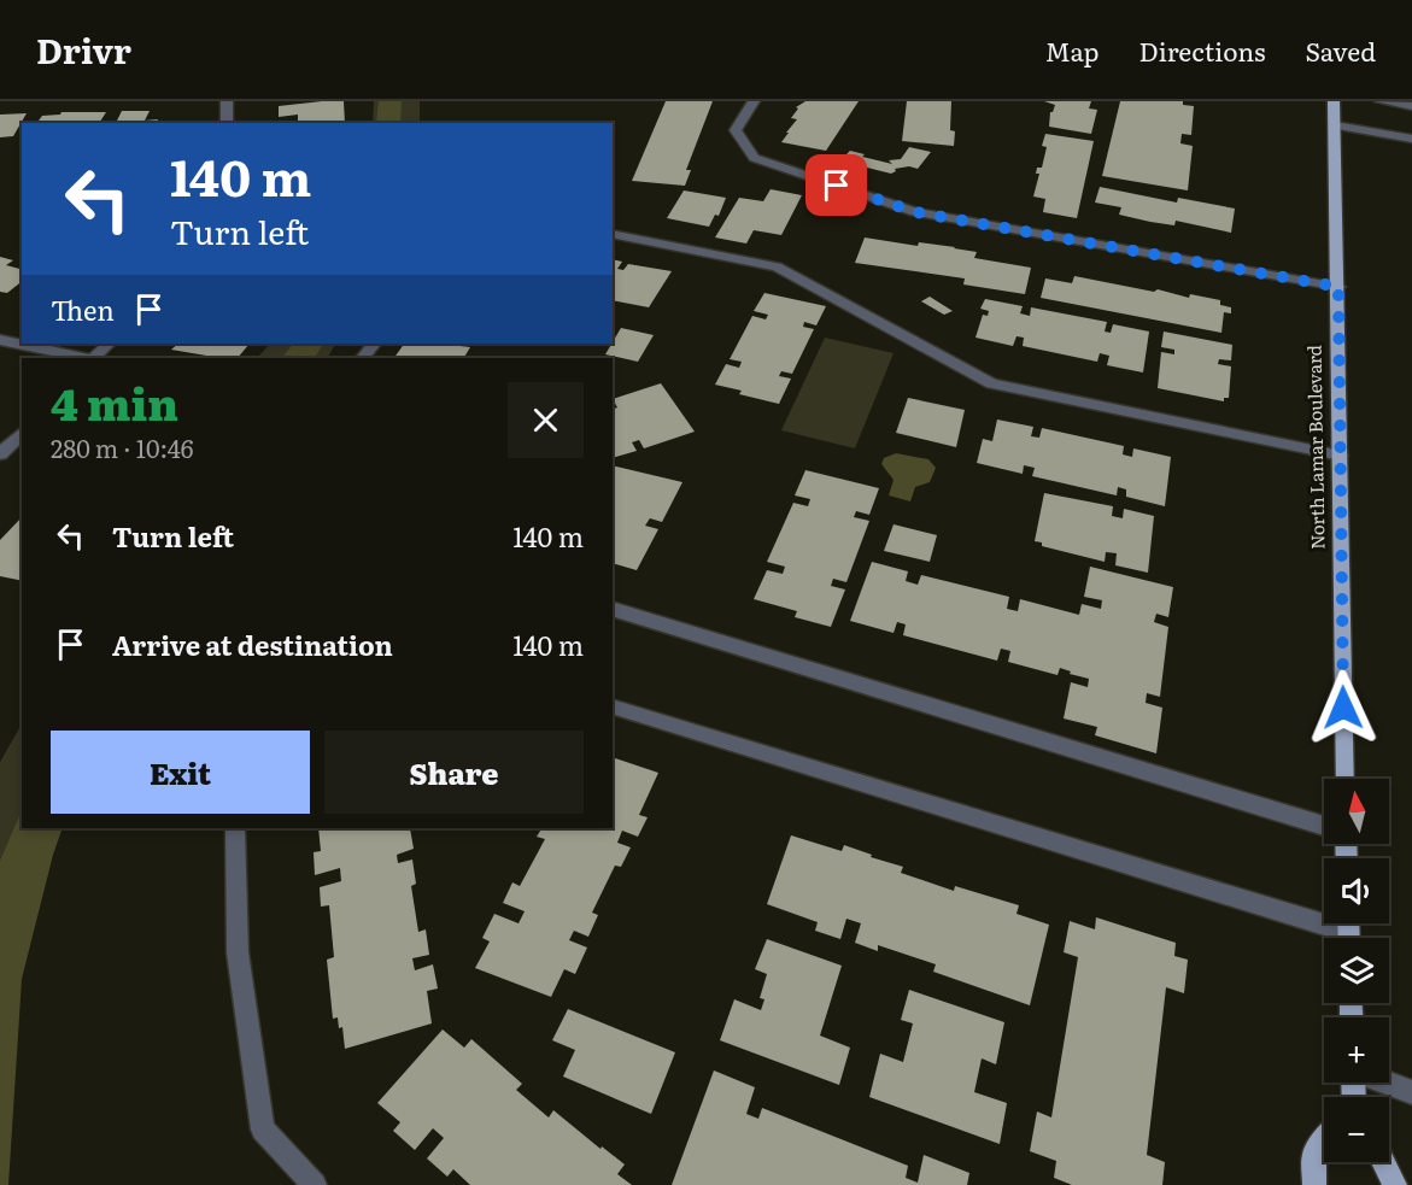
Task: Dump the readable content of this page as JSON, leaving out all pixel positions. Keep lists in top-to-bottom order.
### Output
{
  "streets": {
    "main road": ["North Lamar Boulevard"]
  },
  "north": "top",
  "page": {
    "header": "Drivr",
    "nav": ["Map", "Directions", "Saved"],
    "turn": ["140 m", "Turn left"],
    "then": "Then",
    "heading": ["4 min", "280 m · 10:46"],
    "list": [
      {
        "name": "Turn left",
        "value": "140 m"
      },
      {
        "name": "Arrive at destination",
        "value": "140 m"
      }
    ],
    "buttons": ["Exit", "Share"],
    "map_buttons": ["+", "−"]
  }
}
